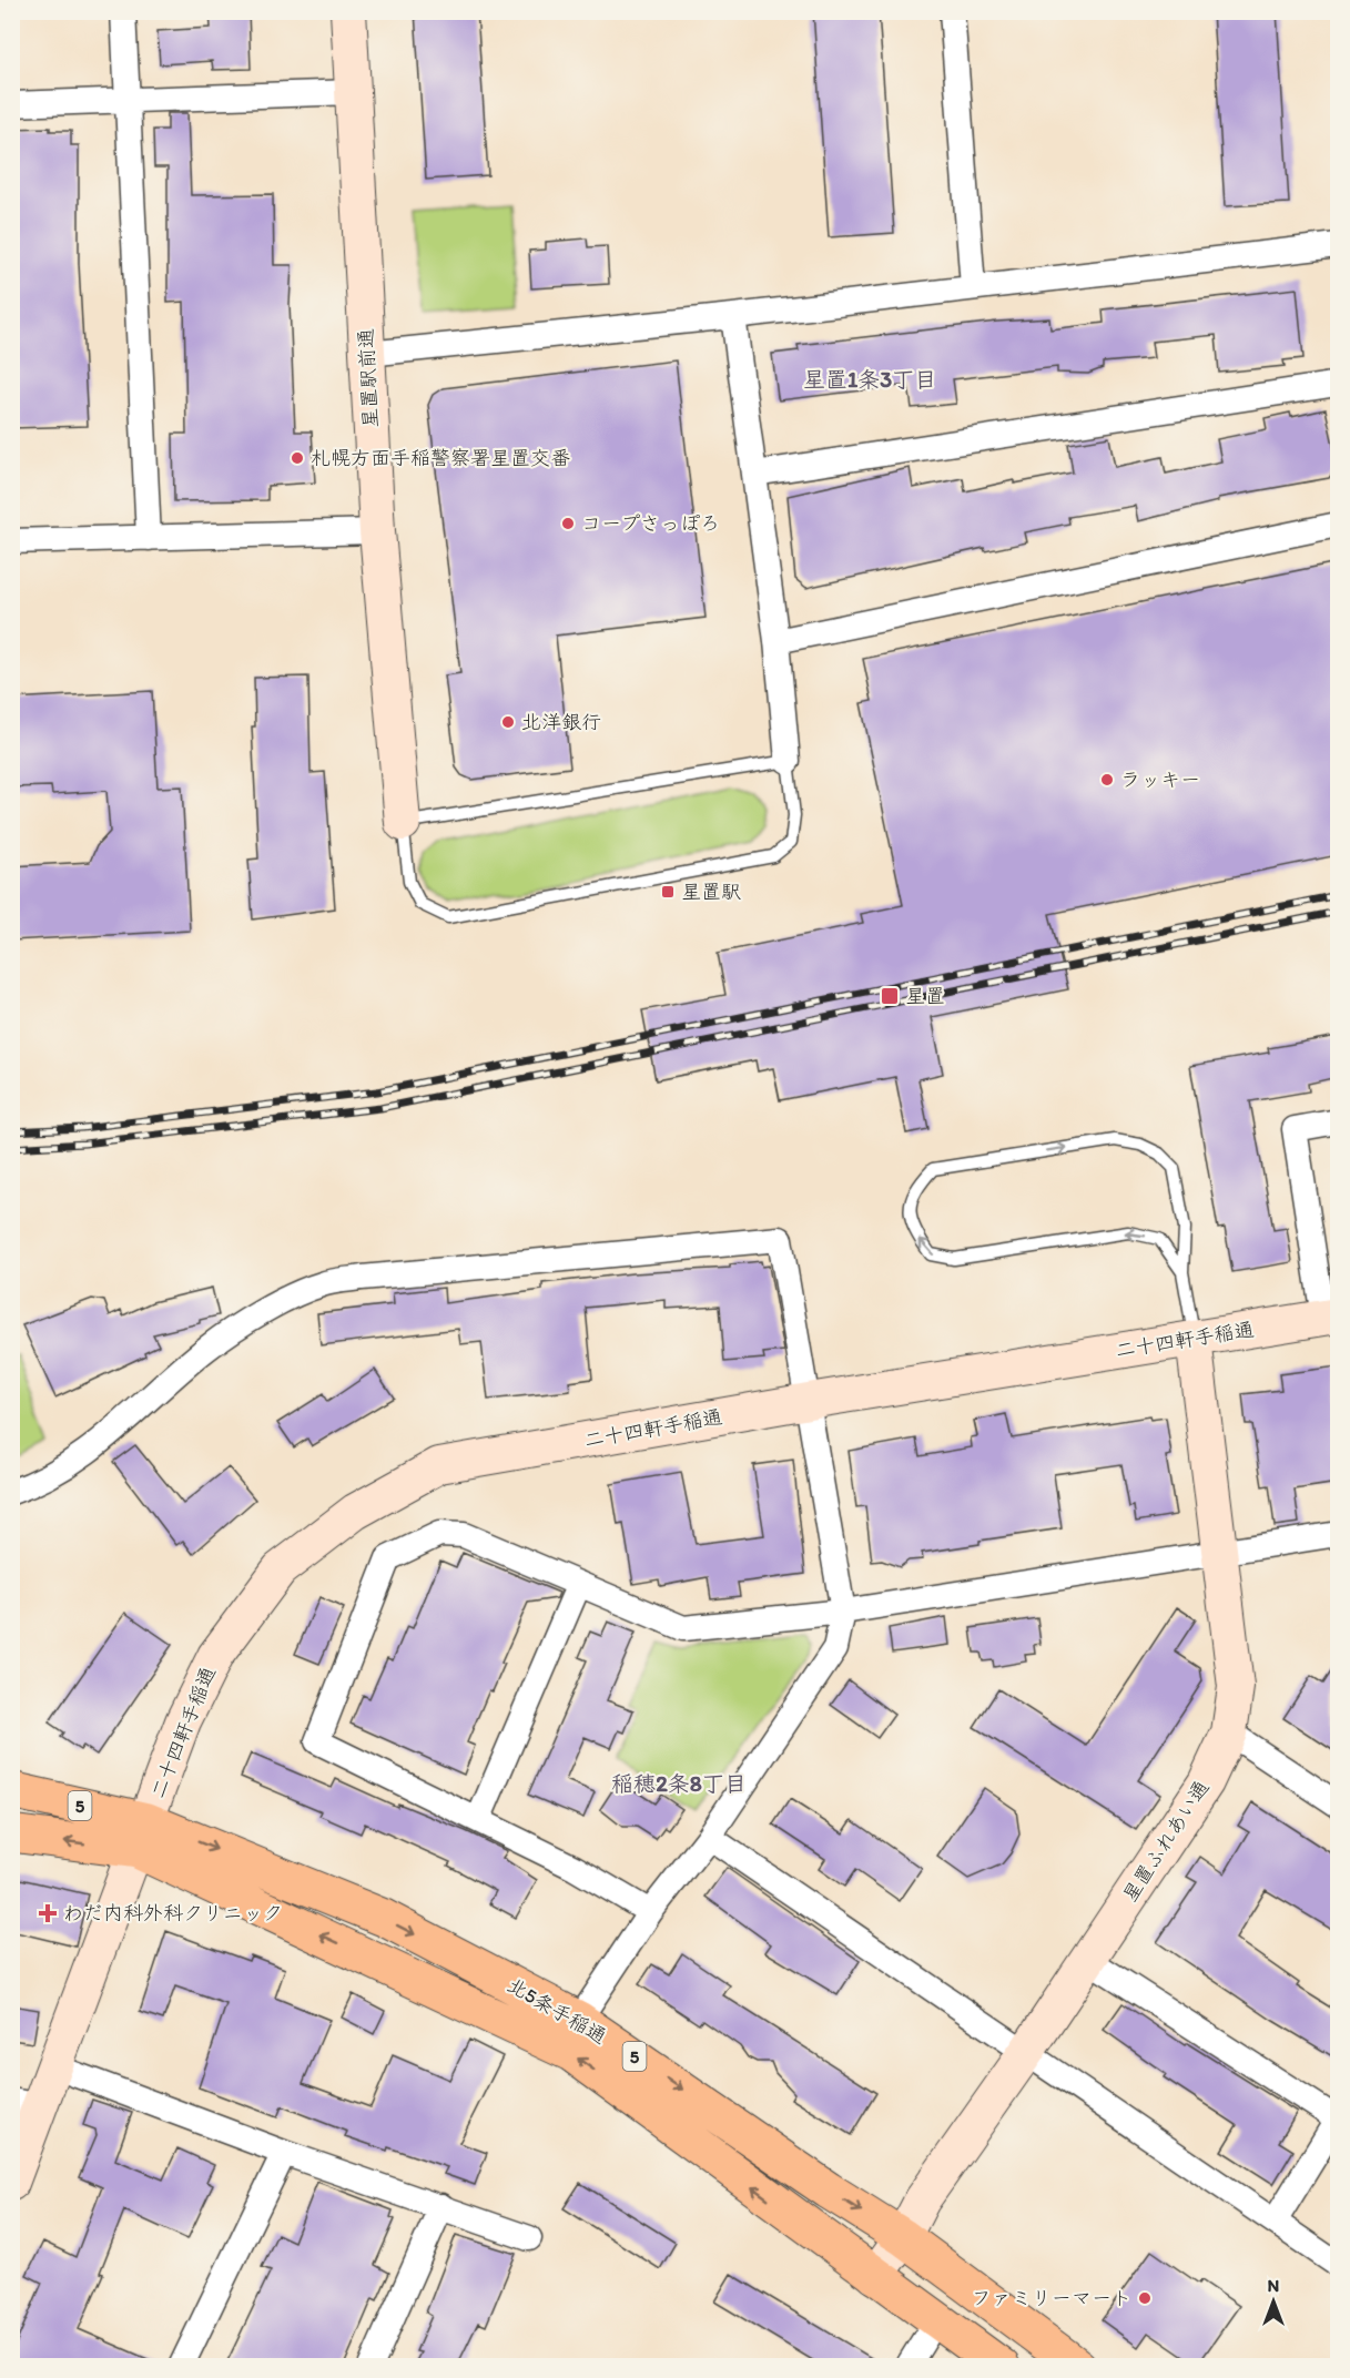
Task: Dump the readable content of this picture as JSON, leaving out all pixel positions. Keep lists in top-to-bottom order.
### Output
{
  "streets": {
    "highway": ["5", "北5条手稲通"],
    "street": ["星置駅前通", "二十四軒手稲通", "星置ふれあい通"]
  },
  "crossings": [
    ["二十四軒手稲通", "星置ふれあい通"],
    ["二十四軒手稲通", "北5条手稲通"],
    ["星置ふれあい通", "北5条手稲通"]
  ],
  "districts": ["星置1条3丁目", "稲穂2条8丁目"],
  "places": {
    "other": [
      "札幌方面手稲警察署星置交番",
      "コープさっぽろ",
      "北洋銀行",
      "ラッキー",
      "ファミリーマート"
    ],
    "transit": ["星置駅", "星置"],
    "health": ["わだ内科外科クリニック"]
  },
  "north": "top"
}
